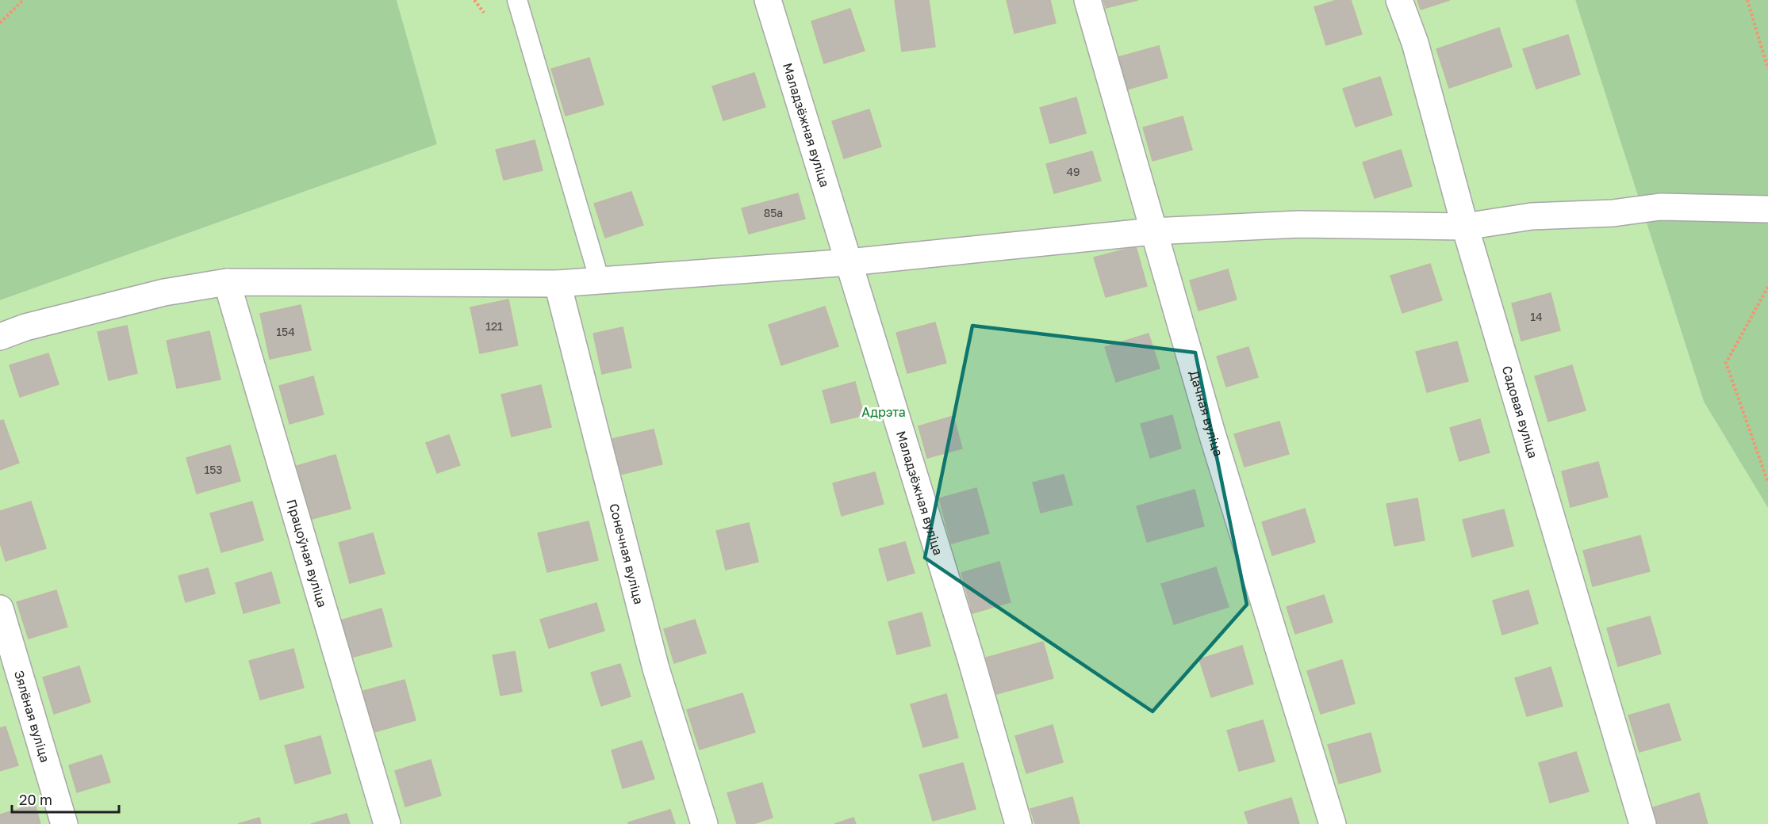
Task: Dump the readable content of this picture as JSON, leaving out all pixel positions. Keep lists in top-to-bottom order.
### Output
{
  "streets": {
    "street": [
      "Маладзёжная вуліца",
      "Садовая вуліца",
      "Дачная вуліца",
      "Працоўная вуліца",
      "Сонечная вуліца",
      "Зялёная вуліца"
    ]
  },
  "parks": ["Адрэта"],
  "house_numbers": [
    "49",
    "85а",
    "14",
    "121",
    "154",
    "153"
  ],
  "scale_bar": "20 m"
}
